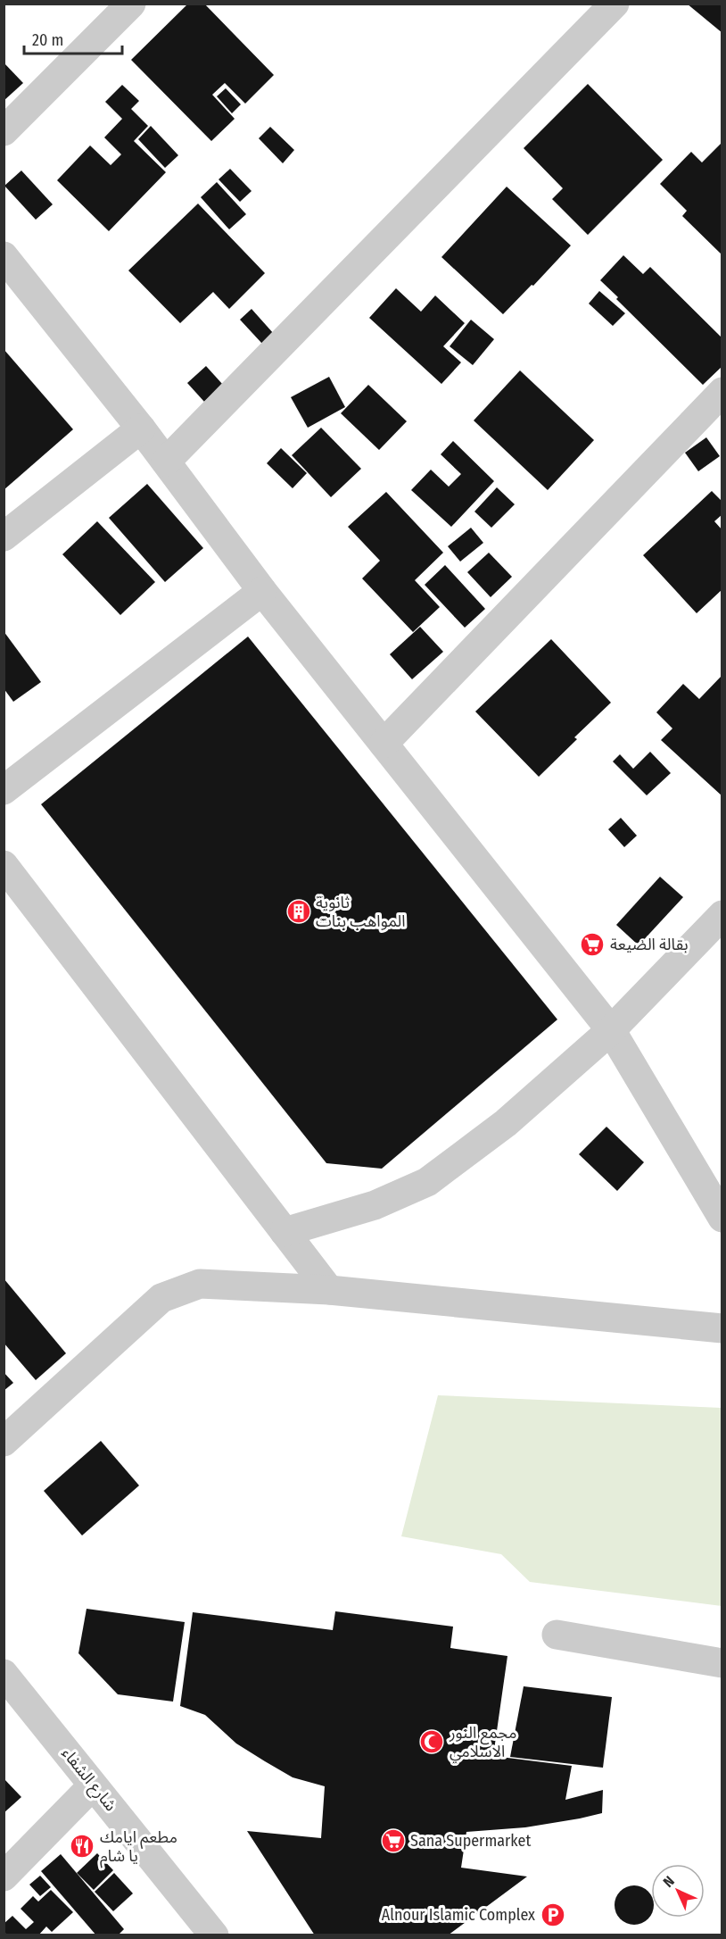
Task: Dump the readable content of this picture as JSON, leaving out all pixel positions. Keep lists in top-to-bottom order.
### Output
{
  "streets": {
    "street": ["شارع الشفاء"]
  },
  "places": {
    "building": ["ثانوية المواهب بنات"],
    "supermarket": ["بقالة الضيعة", "Sana Supermarket"],
    "mosque": ["مجمع النور الاسلامي"],
    "restaurant": ["مطعم ايامك يا شام"],
    "parking": ["Alnour Islamic Complex"]
  },
  "scale_bar": "20 m",
  "north": "top left"
}
